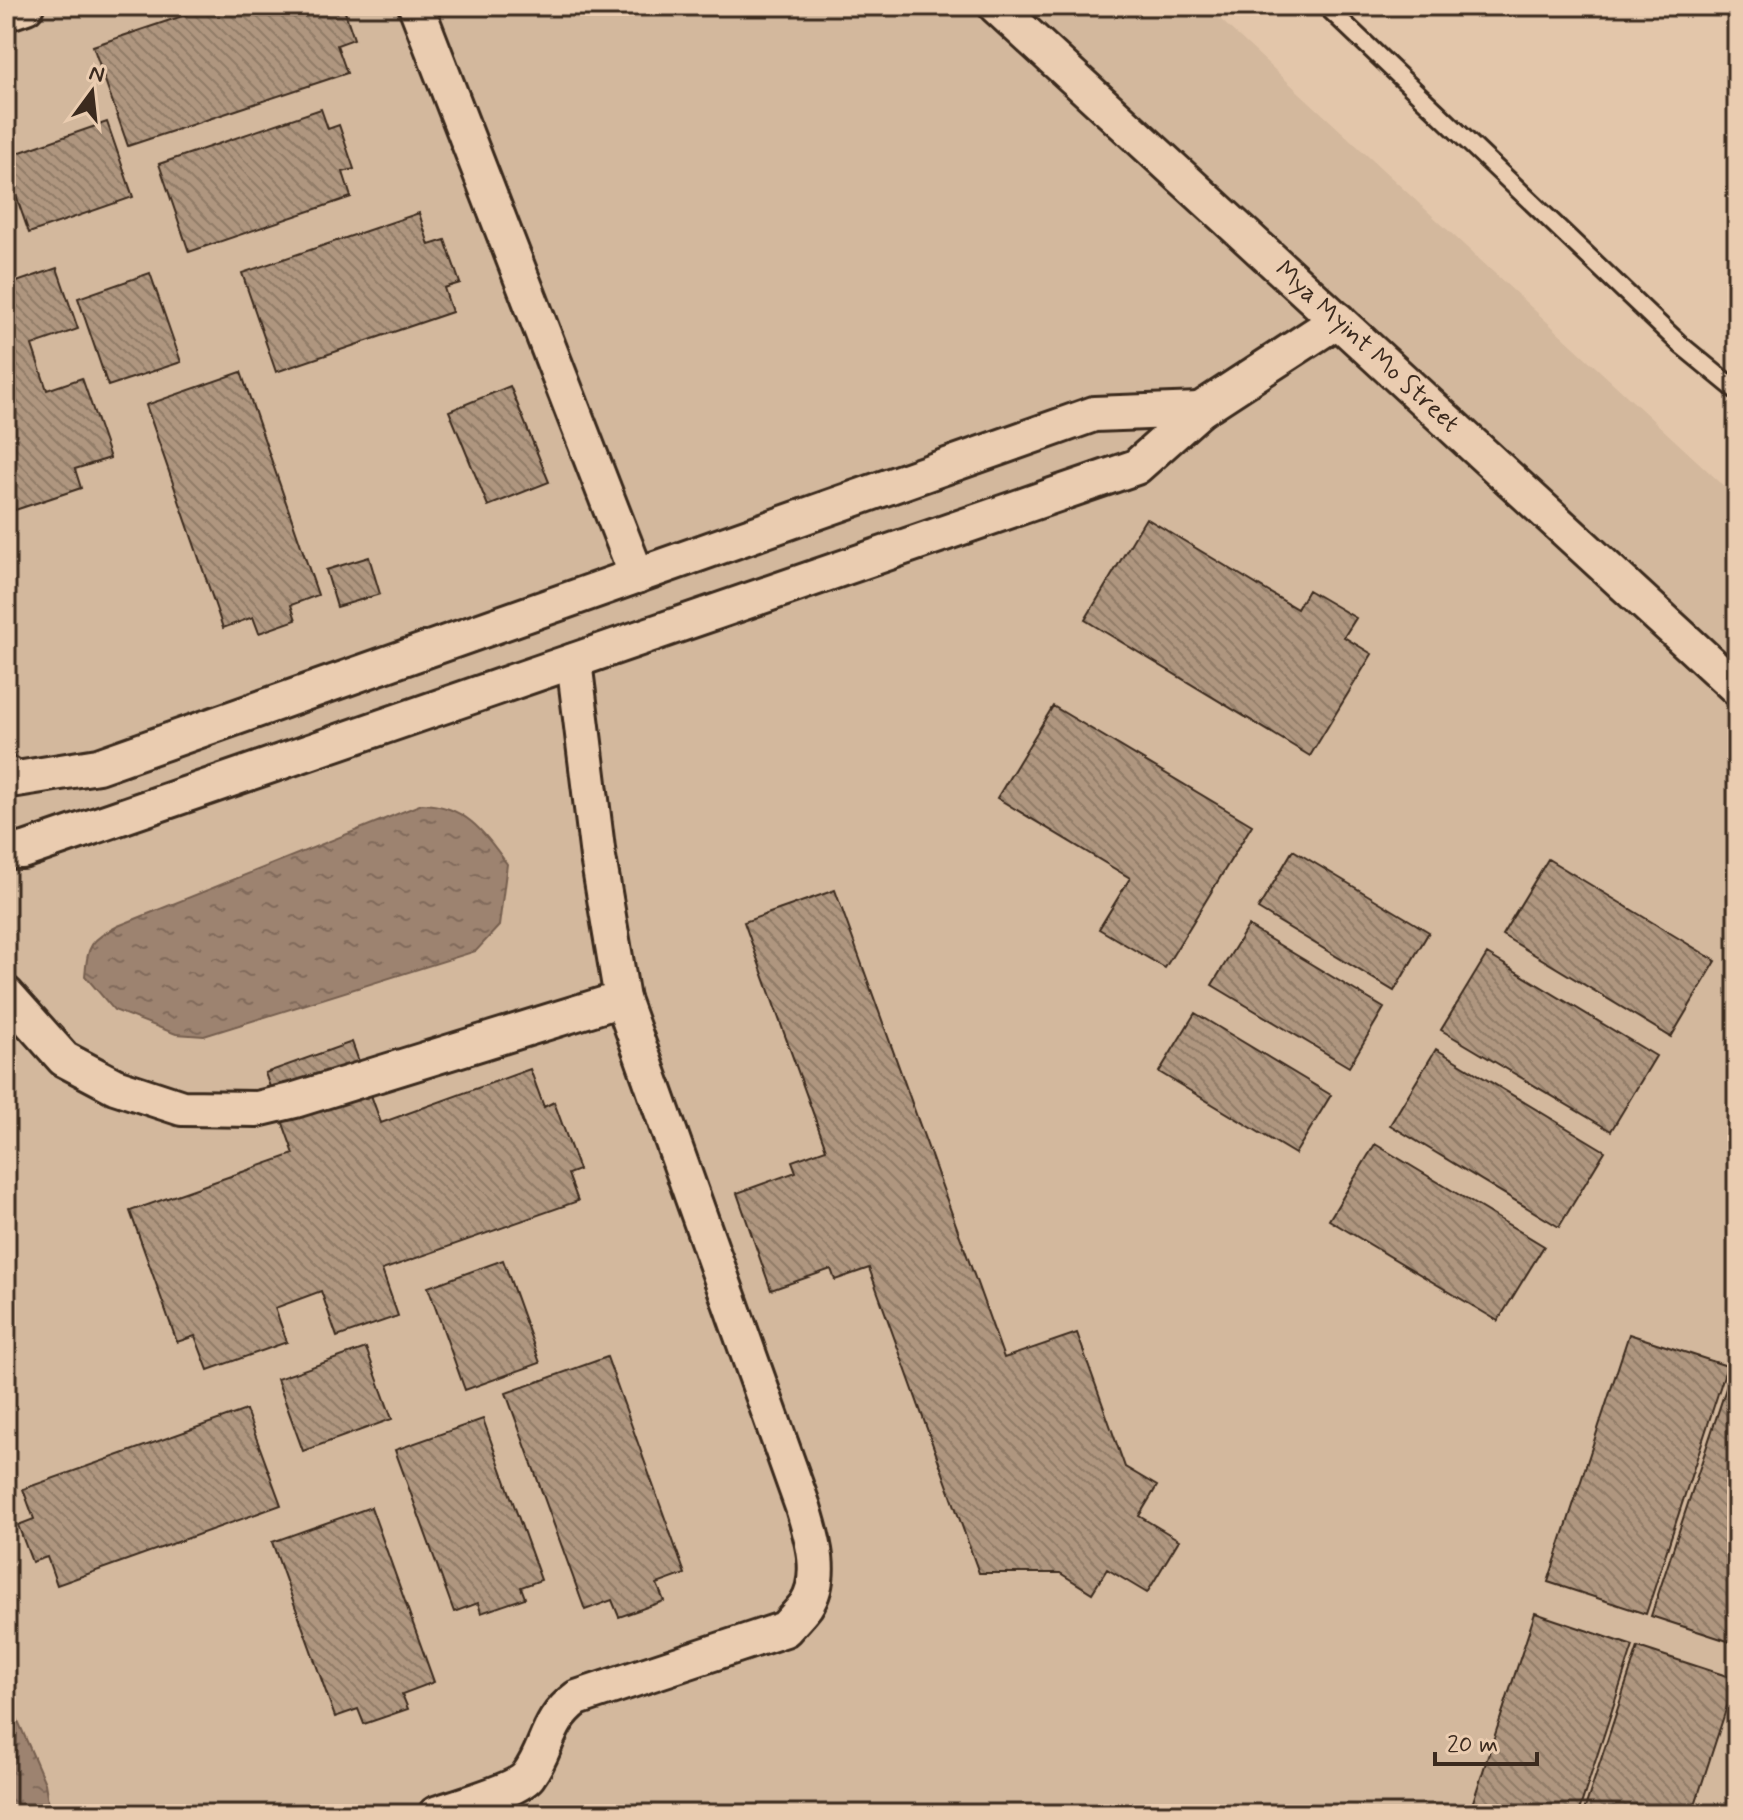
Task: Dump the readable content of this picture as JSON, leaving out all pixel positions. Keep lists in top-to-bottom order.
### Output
{
  "streets": {
    "street": ["Mya Myint Mo Street"]
  },
  "scale_bar": "20 m",
  "north": "top"
}
